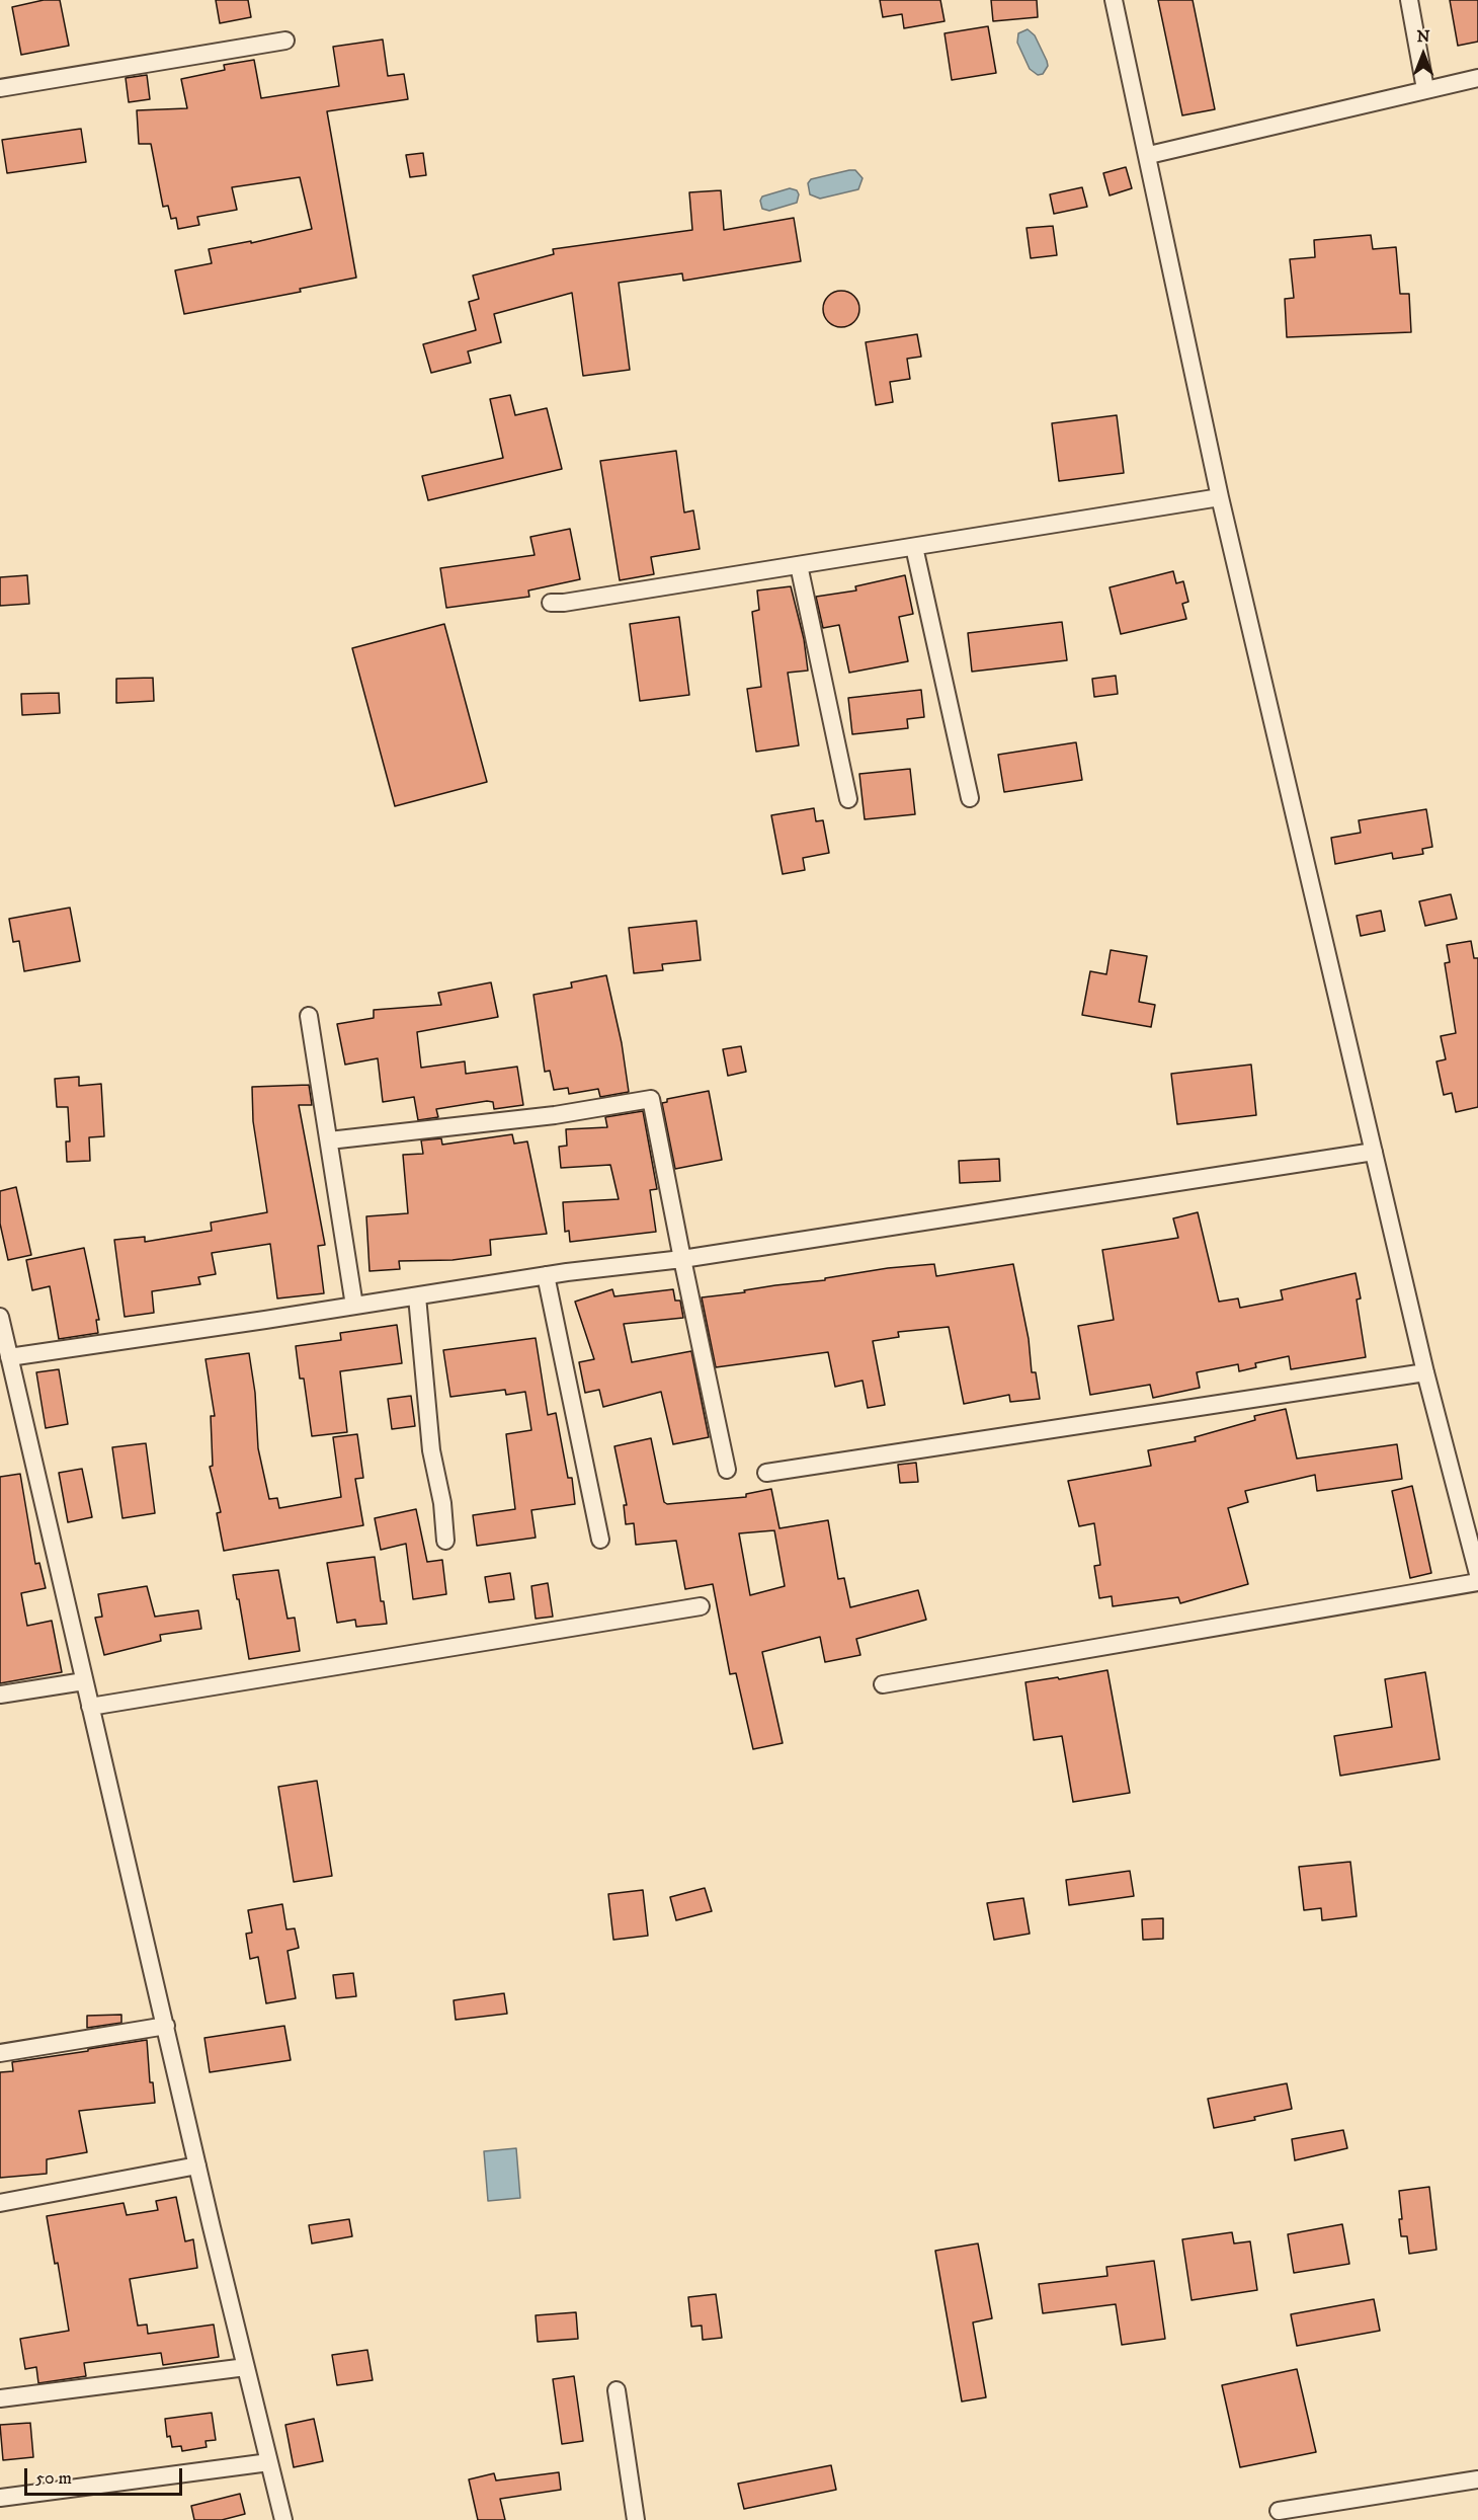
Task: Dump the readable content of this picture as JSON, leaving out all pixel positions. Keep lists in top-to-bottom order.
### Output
{
  "scale_bar": "50 m",
  "north": "top"
}
